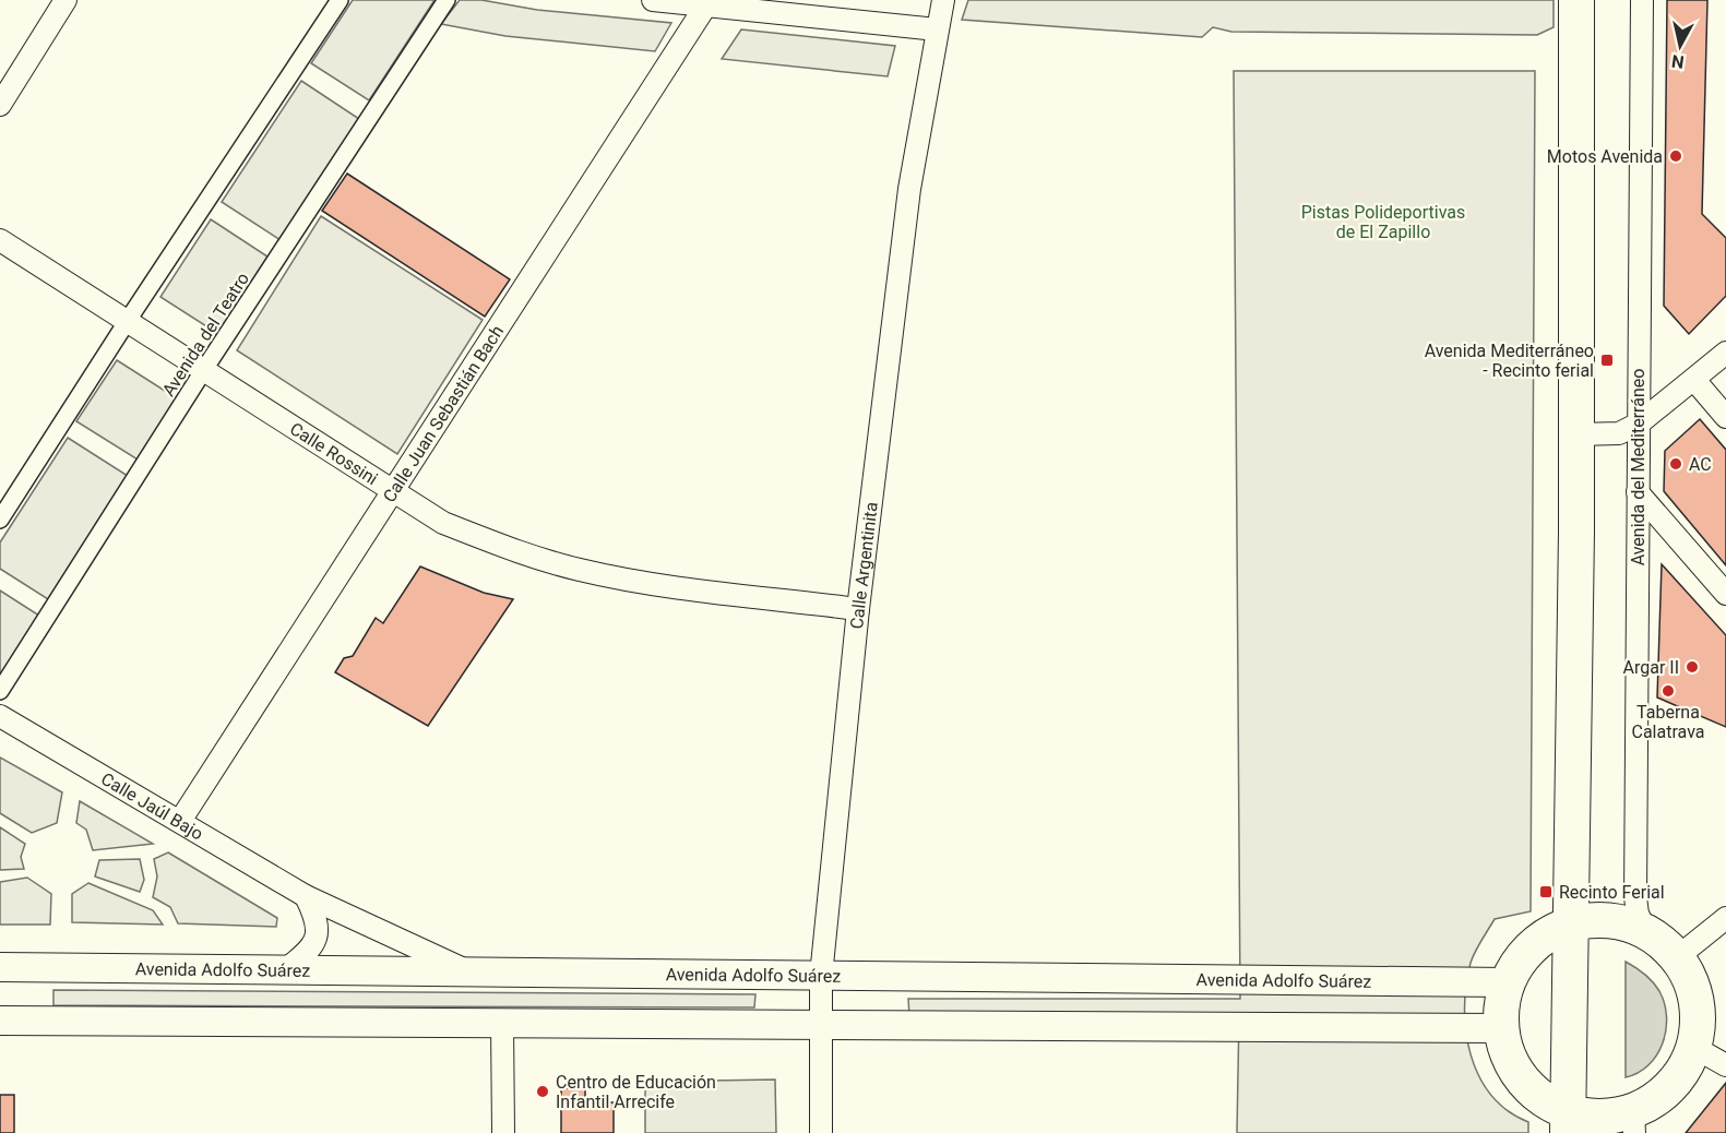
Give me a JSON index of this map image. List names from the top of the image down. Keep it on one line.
{"streets":{"street":["Avenida del Teatro","Calle Juan Sebastián Bach","Calle Rossini","Avenida del Mediterráneo","Calle Argentinita","Calle Jaúl Bajo","Avenida Adolfo Suárez"]},"crossings":[["Avenida del Teatro","Calle Rossini"],["Calle Juan Sebastián Bach","Calle Rossini"],["Calle Juan Sebastián Bach","Calle Jaúl Bajo"],["Calle Rossini","Calle Argentinita"],["Calle Argentinita","Avenida Adolfo Suárez"],["Calle Jaúl Bajo","Avenida Adolfo Suárez"]],"parks":["Pistas Polideportivas de El Zapillo"],"places":{"other":["Motos Avenida","AC","Argar II","Taberna Calatrava","Centro de Educación Infantil Arrecife"],"transit":["Avenida Mediterráneo - Recinto ferial","Recinto Ferial"]},"north":"bottom"}
